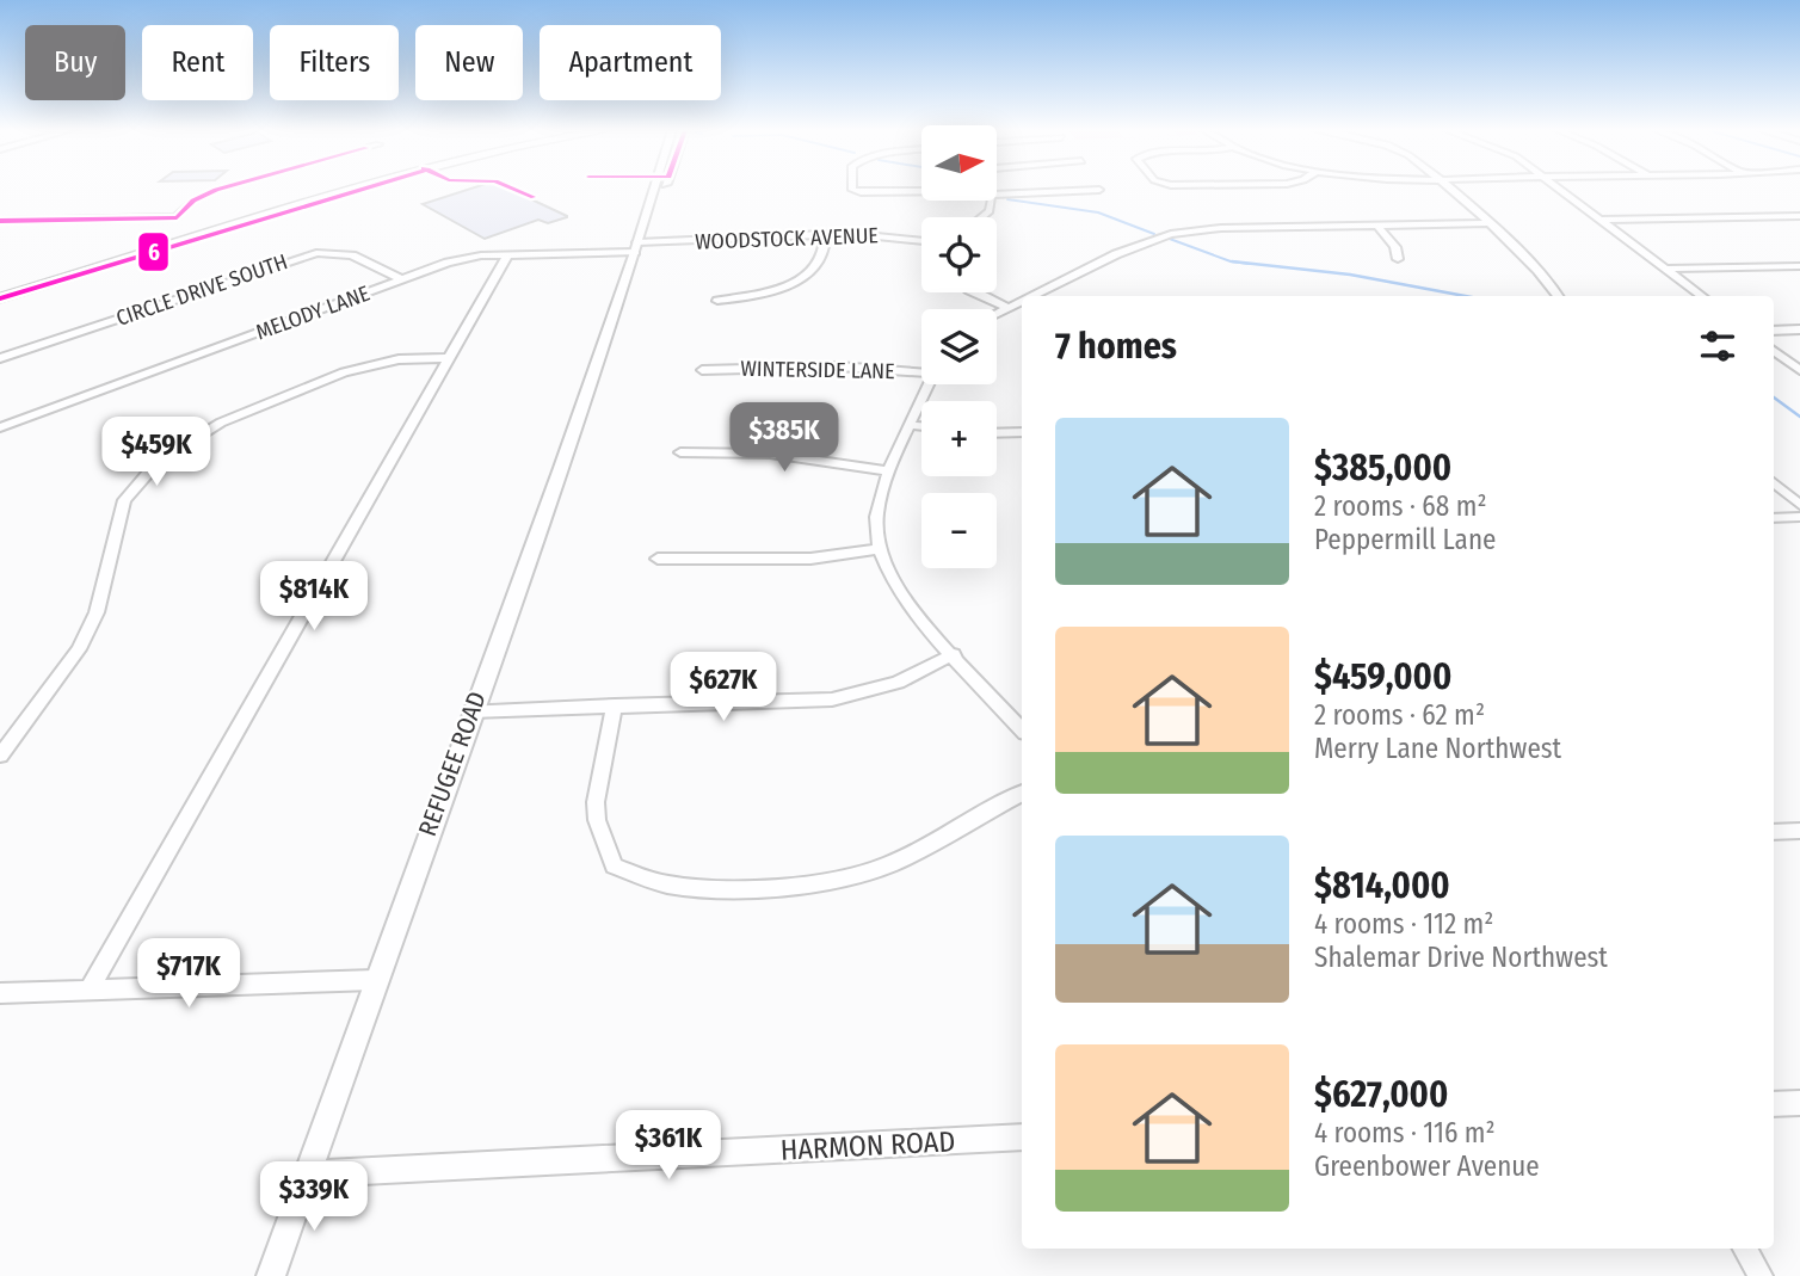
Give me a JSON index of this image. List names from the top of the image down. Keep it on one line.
{"streets":{"main road":["REFUGEE ROAD","HARMON ROAD"],"street":["WOODSTOCK AVENUE","CIRCLE DRIVE SOUTH","MELODY LANE","WINTERSIDE LANE"]},"crossings":[["WOODSTOCK AVENUE","MELODY LANE"],["WOODSTOCK AVENUE","REFUGEE ROAD"],["CIRCLE DRIVE SOUTH","MELODY LANE"],["MELODY LANE","REFUGEE ROAD"],["REFUGEE ROAD","HARMON ROAD"]],"lines":["transit line 6"],"north":"right","page":{"chip":["Buy","Rent","Filters","New","Apartment"],"map_buttons":["+","−"],"heading":"7 homes","list":[{"name":"$385,000","note":"2 rooms · 68 m² · Peppermill Lane"},{"name":"$459,000","note":"2 rooms · 62 m² · Merry Lane Northwest"},{"name":"$814,000","note":"4 rooms · 112 m² · Shalemar Drive Northwest"},{"name":"$627,000","note":"4 rooms · 116 m² · Greenbower Avenue"}],"price":["$385K","$459K","$814K","$627K","$717K","$361K","$339K"]}}
